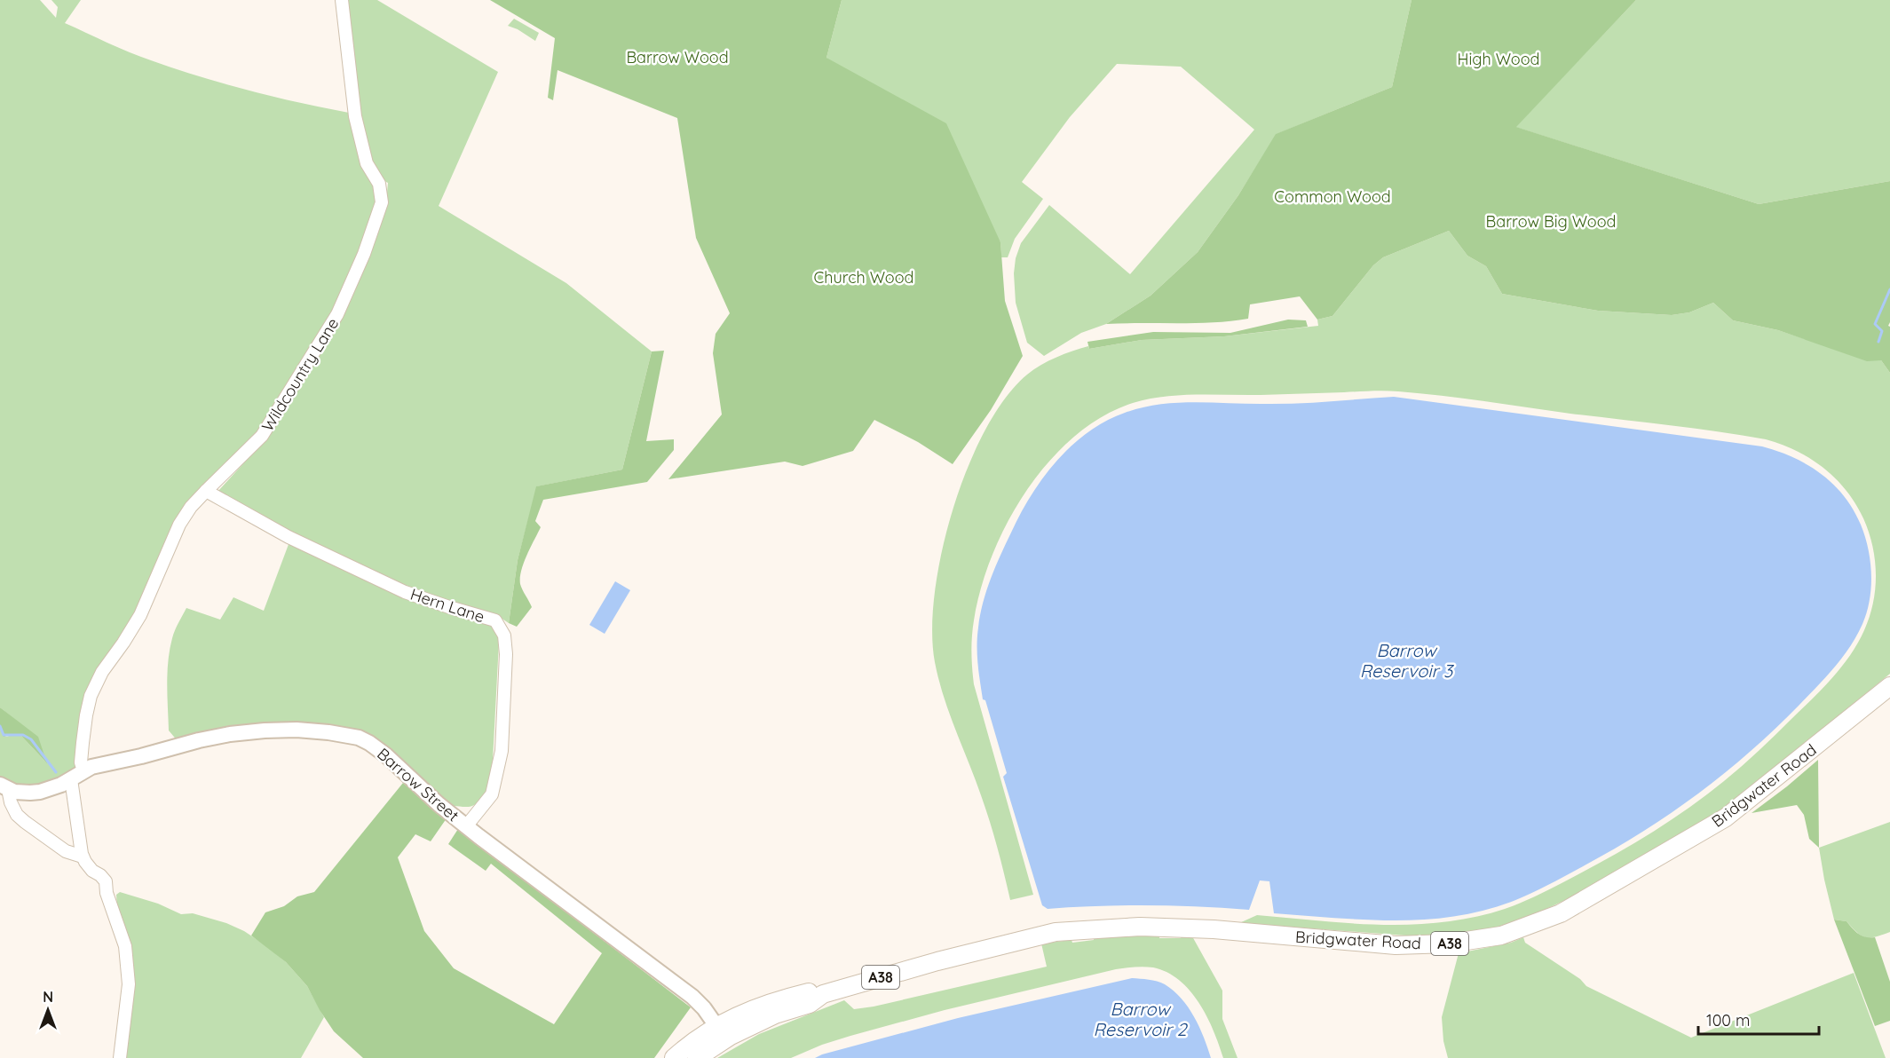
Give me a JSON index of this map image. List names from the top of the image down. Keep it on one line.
{"streets":{"highway":["Bridgwater Road","A38"],"main road":["Barrow Street"],"street":["Wildcountry Lane","Hern Lane"]},"crossings":[["Wildcountry Lane","Hern Lane"],["Wildcountry Lane","Barrow Street"],["Hern Lane","Barrow Street"],["Barrow Street","Bridgwater Road"]],"water":["Barrow Reservoir 3","Barrow Reservoir 2"],"parks":["Barrow Wood","High Wood","Common Wood","Barrow Big Wood","Church Wood"],"scale_bar":"100 m","north":"top"}
